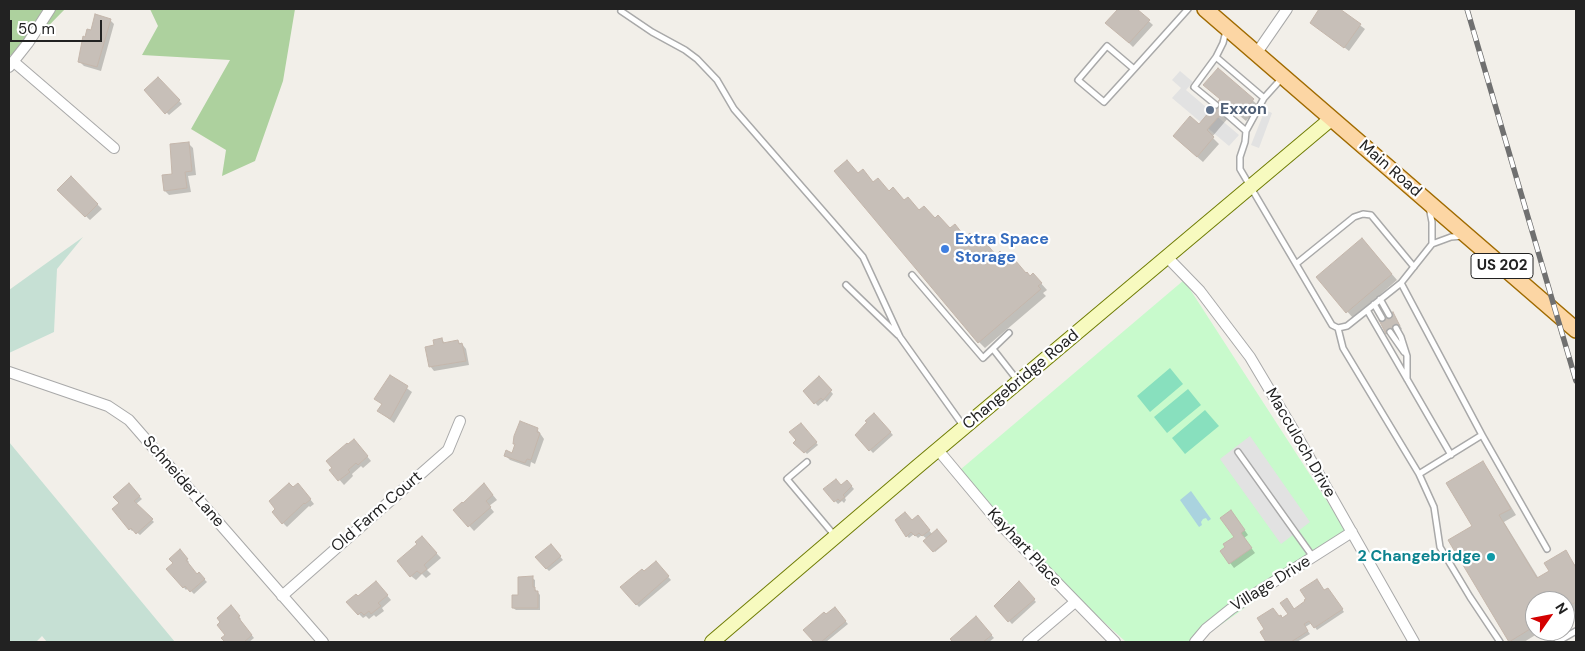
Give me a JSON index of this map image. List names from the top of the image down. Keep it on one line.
{"streets":{"main road":["Main Road","US 202","Changebridge Road"],"street":["Macculoch Drive","Schneider Lane","Old Farm Court","Kayhart Place","Village Drive"]},"crossings":[["Main Road","Changebridge Road"],["Changebridge Road","Macculoch Drive"],["Changebridge Road","Kayhart Place"],["Macculoch Drive","Village Drive"],["Schneider Lane","Old Farm Court"]],"places":["Exxon","Extra Space Storage","2 Changebridge"],"scale_bar":"50 m","north":"top right"}
